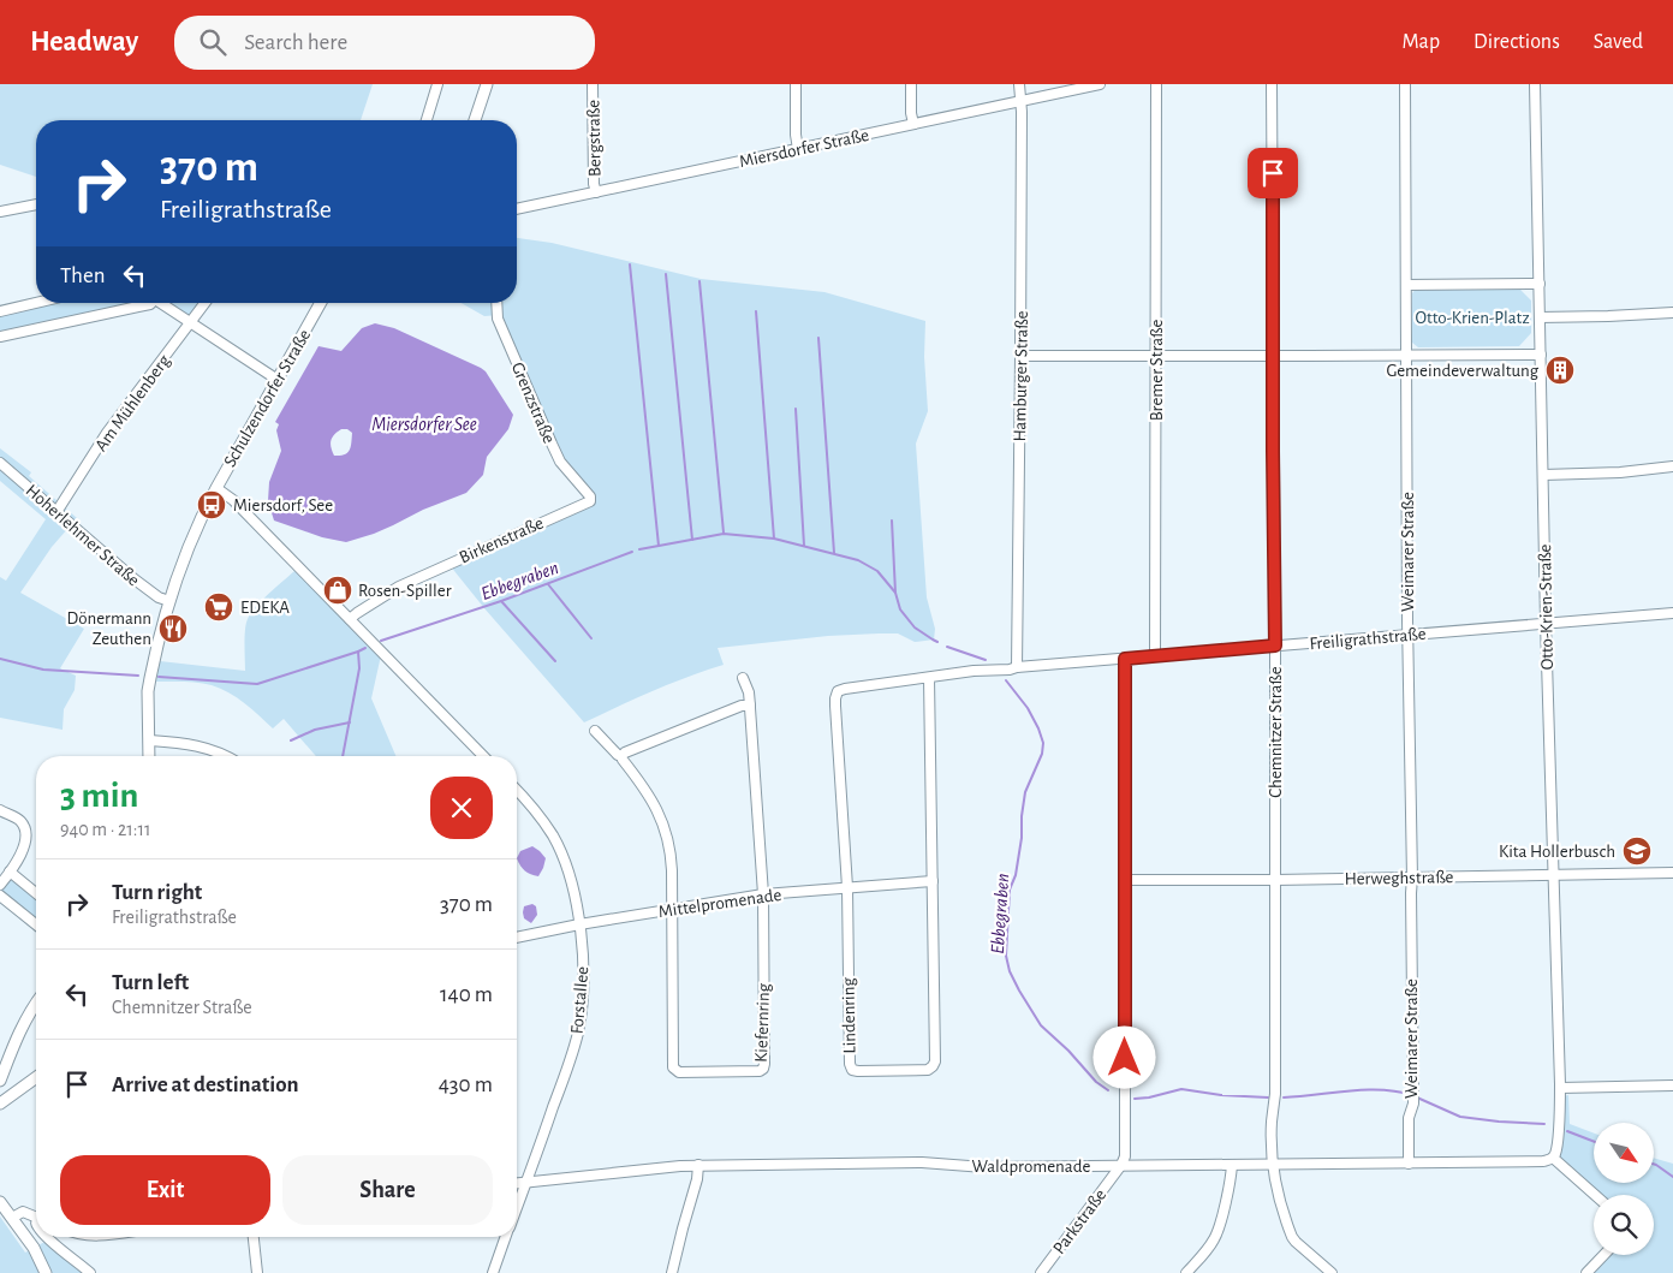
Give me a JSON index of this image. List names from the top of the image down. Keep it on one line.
{"streets":{"main road":["Schulzendorfer Straße"],"street":["Bergstraße","Miersdorfer Straße","Bremer Straße","Hamburger Straße","Am Mühlenberg","Grenzstraße","Hoherlehmer Straße","Birkenstraße","Weimarer Straße","Otto-Krien-Straße","Freiligrathstraße","Chemnitzer Straße","Herweghstraße","Mittelpromenade","Forstallee","Lindenring","Kiefernring","Waldpromenade","Parkstraße"]},"crossings":[["Bergstraße","Miersdorfer Straße"],["Miersdorfer Straße","Hamburger Straße"],["Bremer Straße","Freiligrathstraße"],["Hamburger Straße","Freiligrathstraße"],["Schulzendorfer Straße","Hoherlehmer Straße"],["Am Mühlenberg","Hoherlehmer Straße"],["Grenzstraße","Birkenstraße"],["Weimarer Straße","Freiligrathstraße"],["Weimarer Straße","Herweghstraße"],["Weimarer Straße","Waldpromenade"],["Otto-Krien-Straße","Freiligrathstraße"],["Otto-Krien-Straße","Herweghstraße"],["Otto-Krien-Straße","Waldpromenade"],["Freiligrathstraße","Chemnitzer Straße"],["Freiligrathstraße","Lindenring"],["Freiligrathstraße","Parkstraße"],["Chemnitzer Straße","Herweghstraße"],["Chemnitzer Straße","Waldpromenade"],["Herweghstraße","Parkstraße"],["Mittelpromenade","Forstallee"],["Mittelpromenade","Lindenring"],["Mittelpromenade","Kiefernring"],["Forstallee","Waldpromenade"],["Waldpromenade","Parkstraße"]],"water":["Miersdorfer See","Ebbegraben"],"parks":["Otto-Krien-Platz"],"places":{"building":["Gemeindeverwaltung"],"bus stop":["Miersdorf, See"],"shop":["Rosen-Spiller"],"supermarket":["EDEKA"],"restaurant":["Dönermann Zeuthen"],"school or university":["Kita Hollerbusch"]},"north":"bottom right","page":{"header":"Headway","search":"Search here","nav":["Map","Directions","Saved"],"turn":["370 m","Freiligrathstraße"],"then":"Then","heading":["3 min","940 m · 21:11"],"list":[{"name":"Turn right","note":"Freiligrathstraße","value":"370 m"},{"name":"Turn left","note":"Chemnitzer Straße","value":"140 m"},{"name":"Arrive at destination","value":"430 m"}],"buttons":["Exit","Share"]}}
